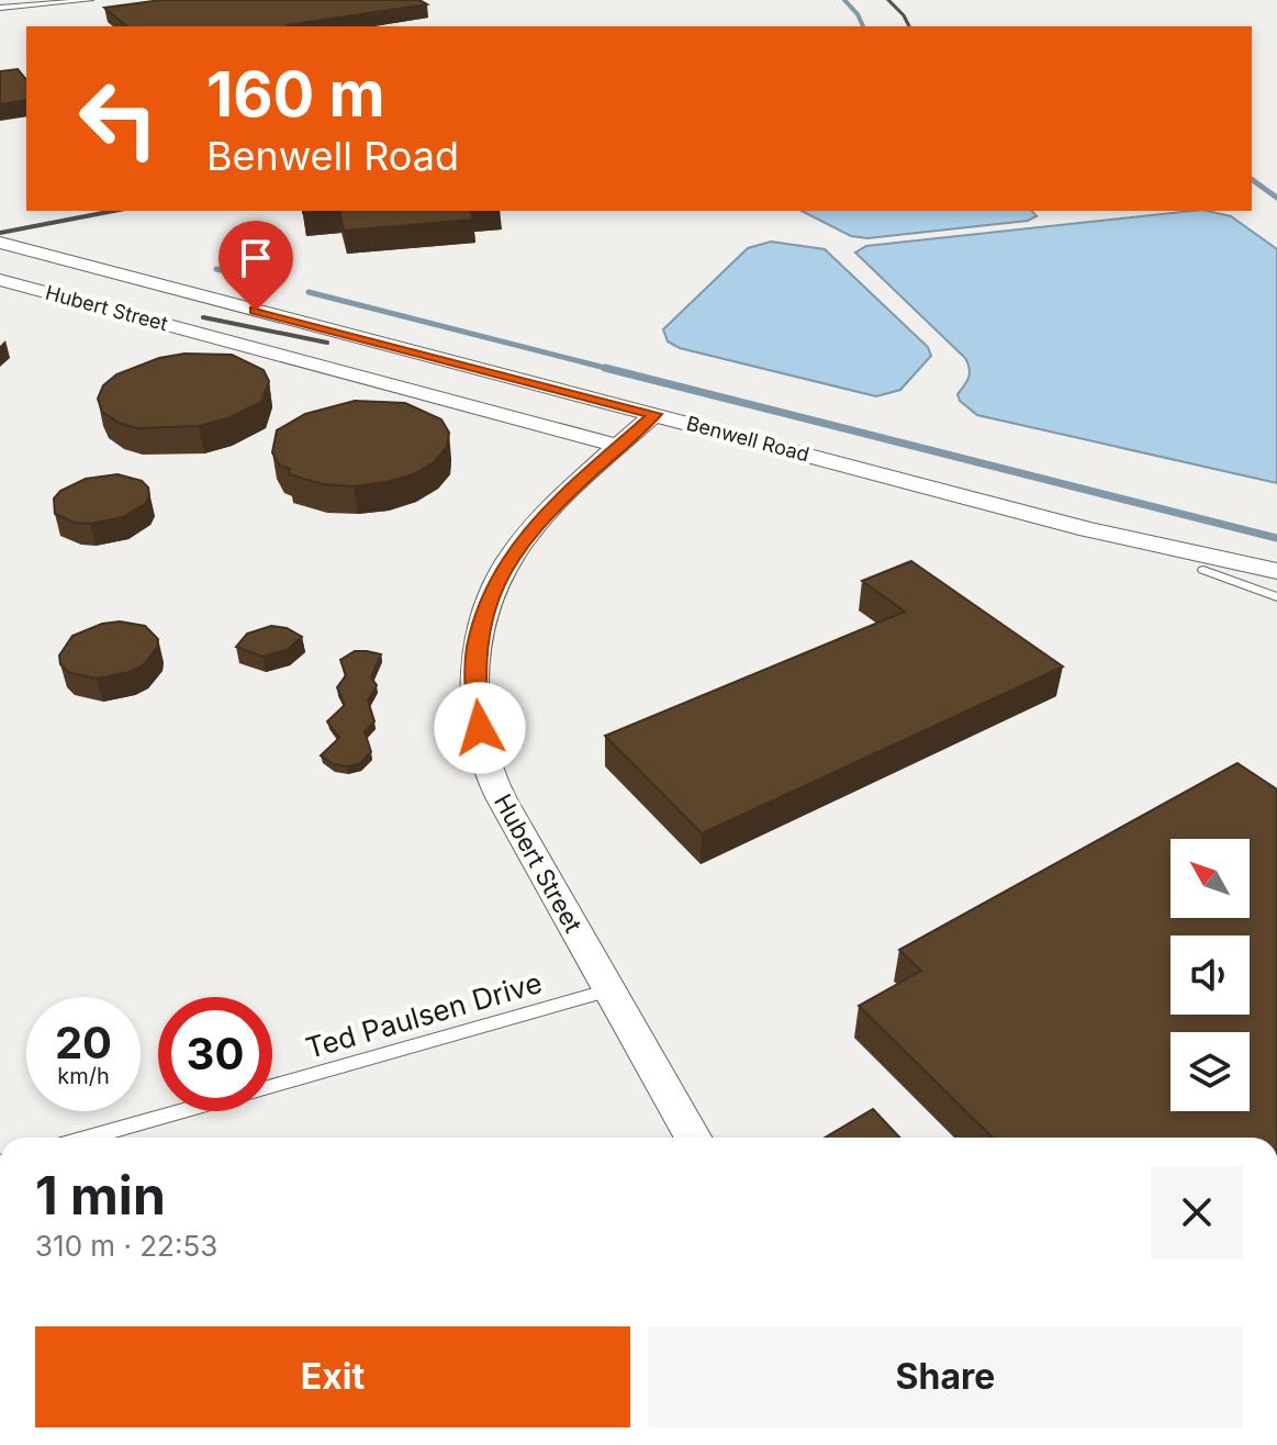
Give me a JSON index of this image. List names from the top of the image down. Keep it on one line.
{"streets":{"street":["Hubert Street","Benwell Road"],"lane":["Ted Paulsen Drive"]},"crossings":[["Hubert Street","Benwell Road"],["Hubert Street","Ted Paulsen Drive"]],"north":"top left","page":{"turn":["160 m","Benwell Road"],"speed":"20 km/h","limit":"30","heading":["1 min","310 m · 22:53"],"buttons":["Exit","Share"]}}
